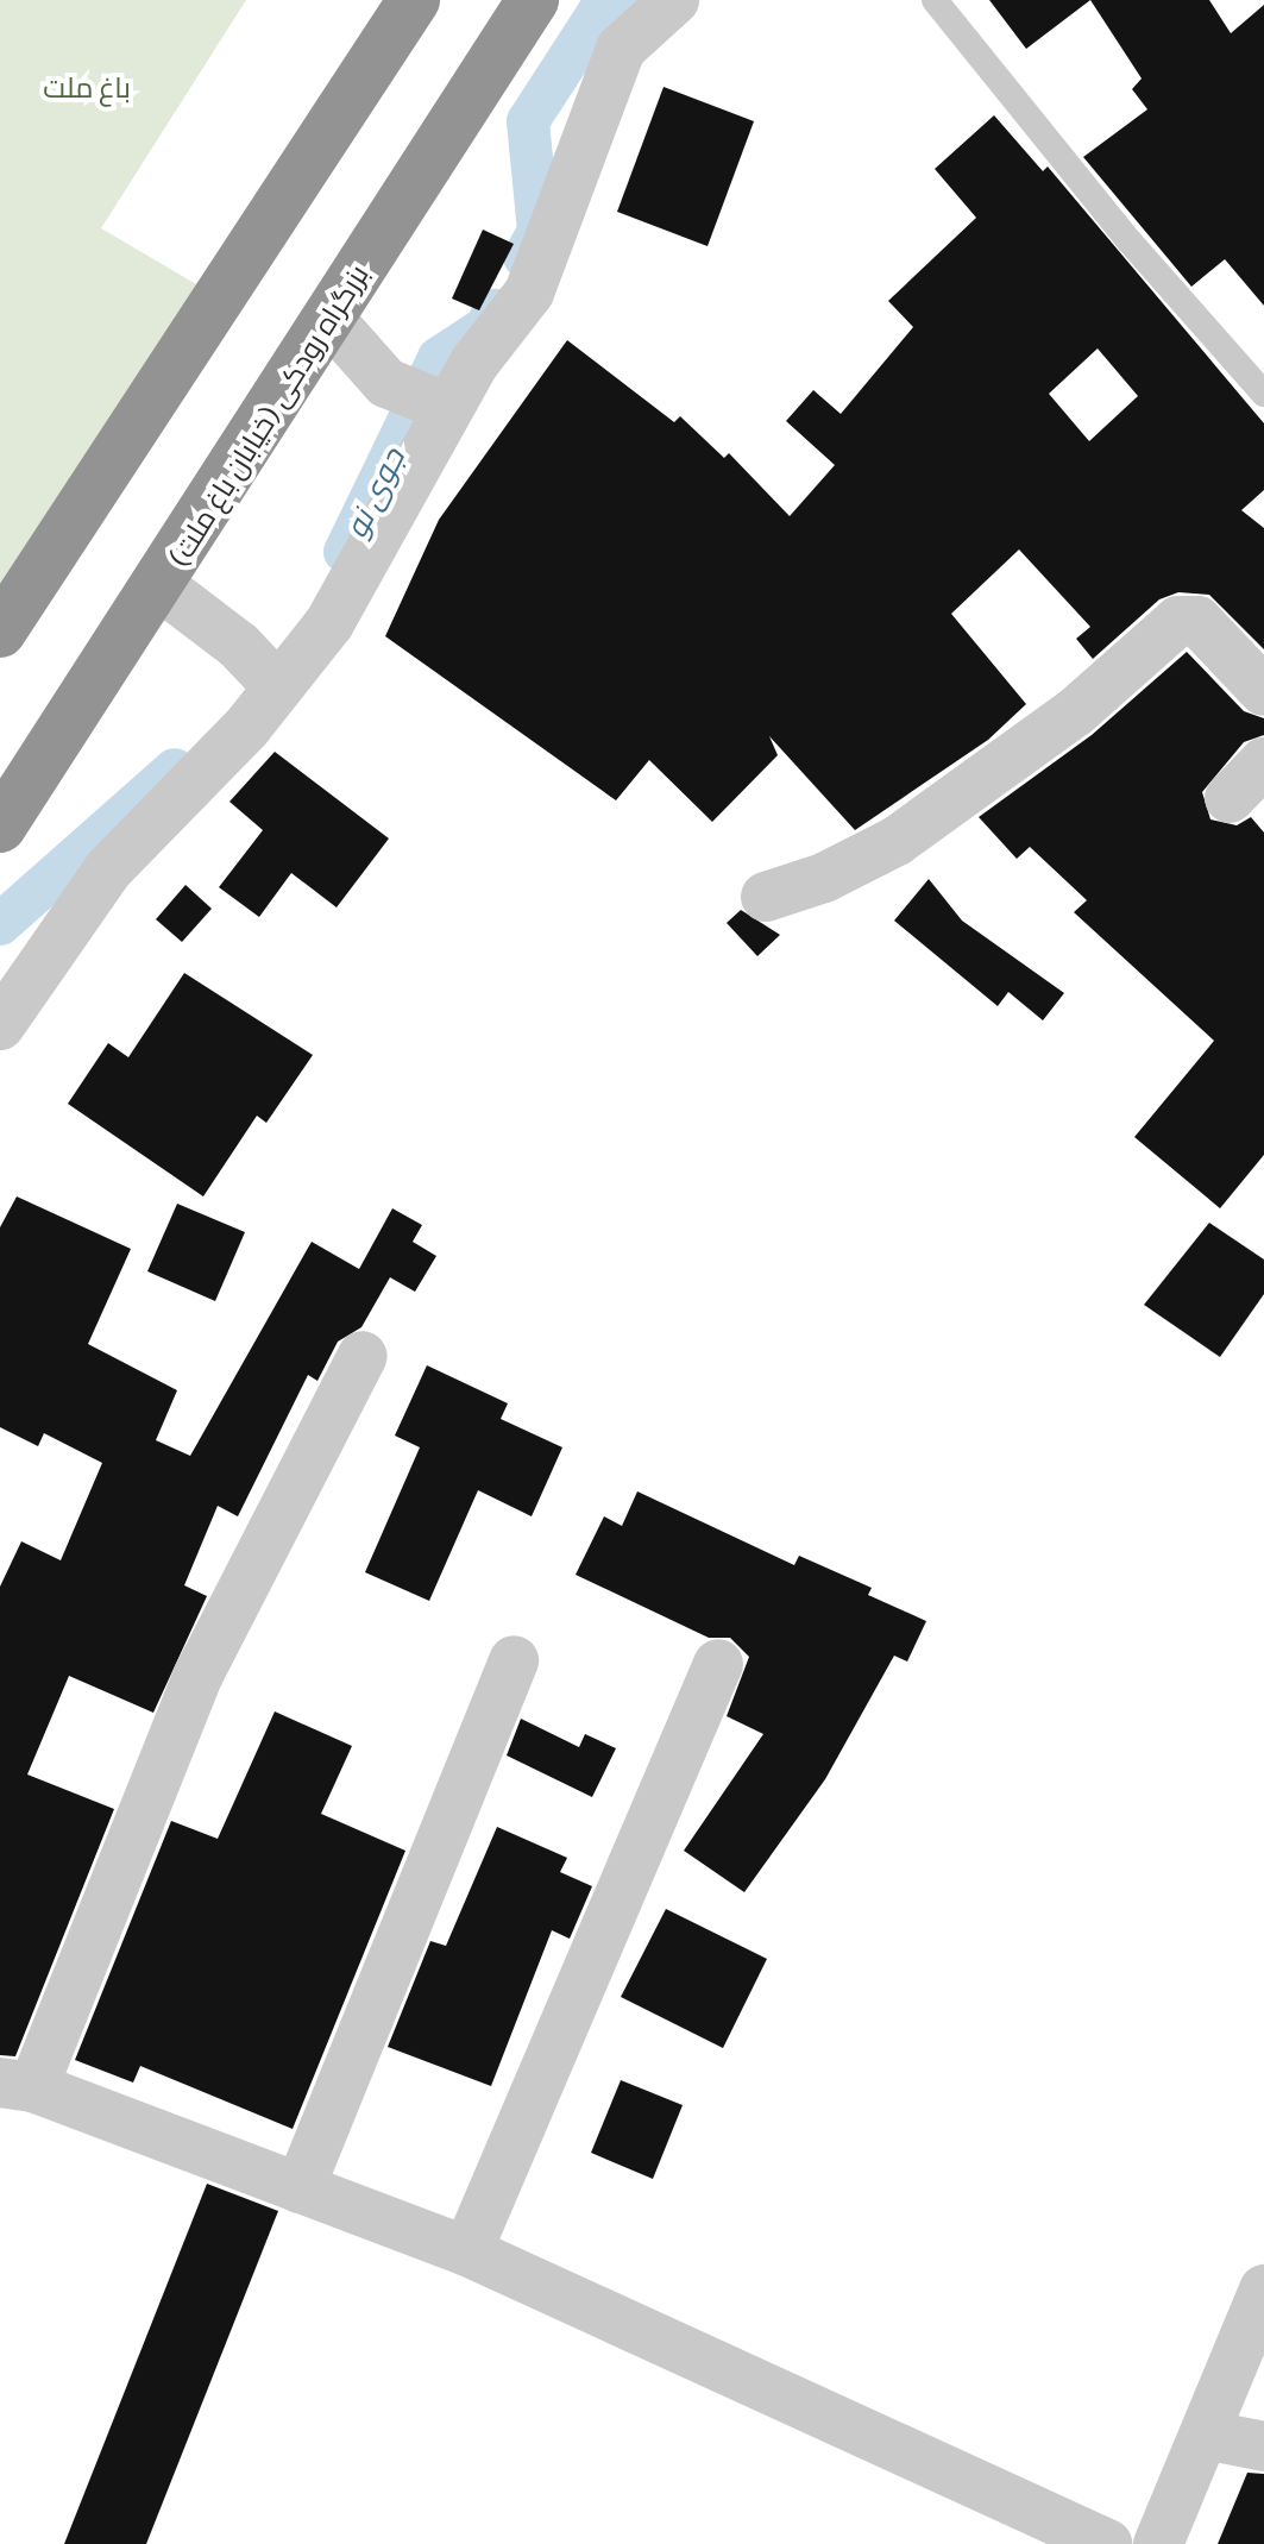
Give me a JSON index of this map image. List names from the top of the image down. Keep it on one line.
{"streets":{"highway":["بزرگراه رودکی (خیابان باغ ملت)"]},"water":["جوی نو"],"parks":["باغ ملت"]}
